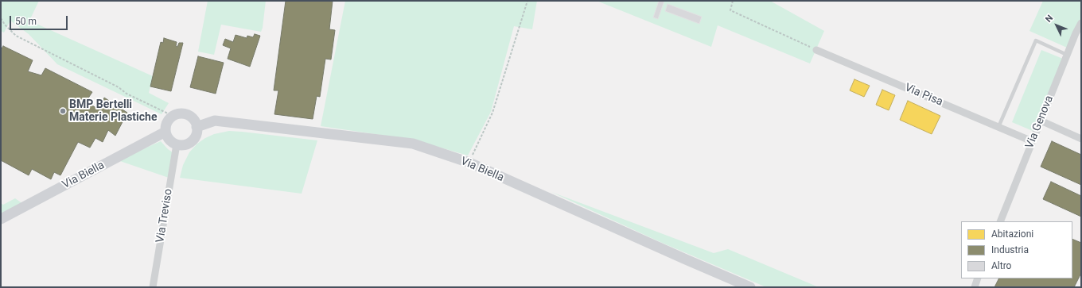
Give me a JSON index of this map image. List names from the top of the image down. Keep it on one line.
{"streets":{"street":["Via Pisa","Via Genova","Via Biella","Via Treviso"]},"crossings":[["Via Pisa","Via Genova"],["Via Biella","Via Treviso"]],"places":["BMP Bertelli Materie Plastiche"],"legend":["Abitazioni","Industria","Altro"],"scale_bar":"50 m","north":"top left"}
